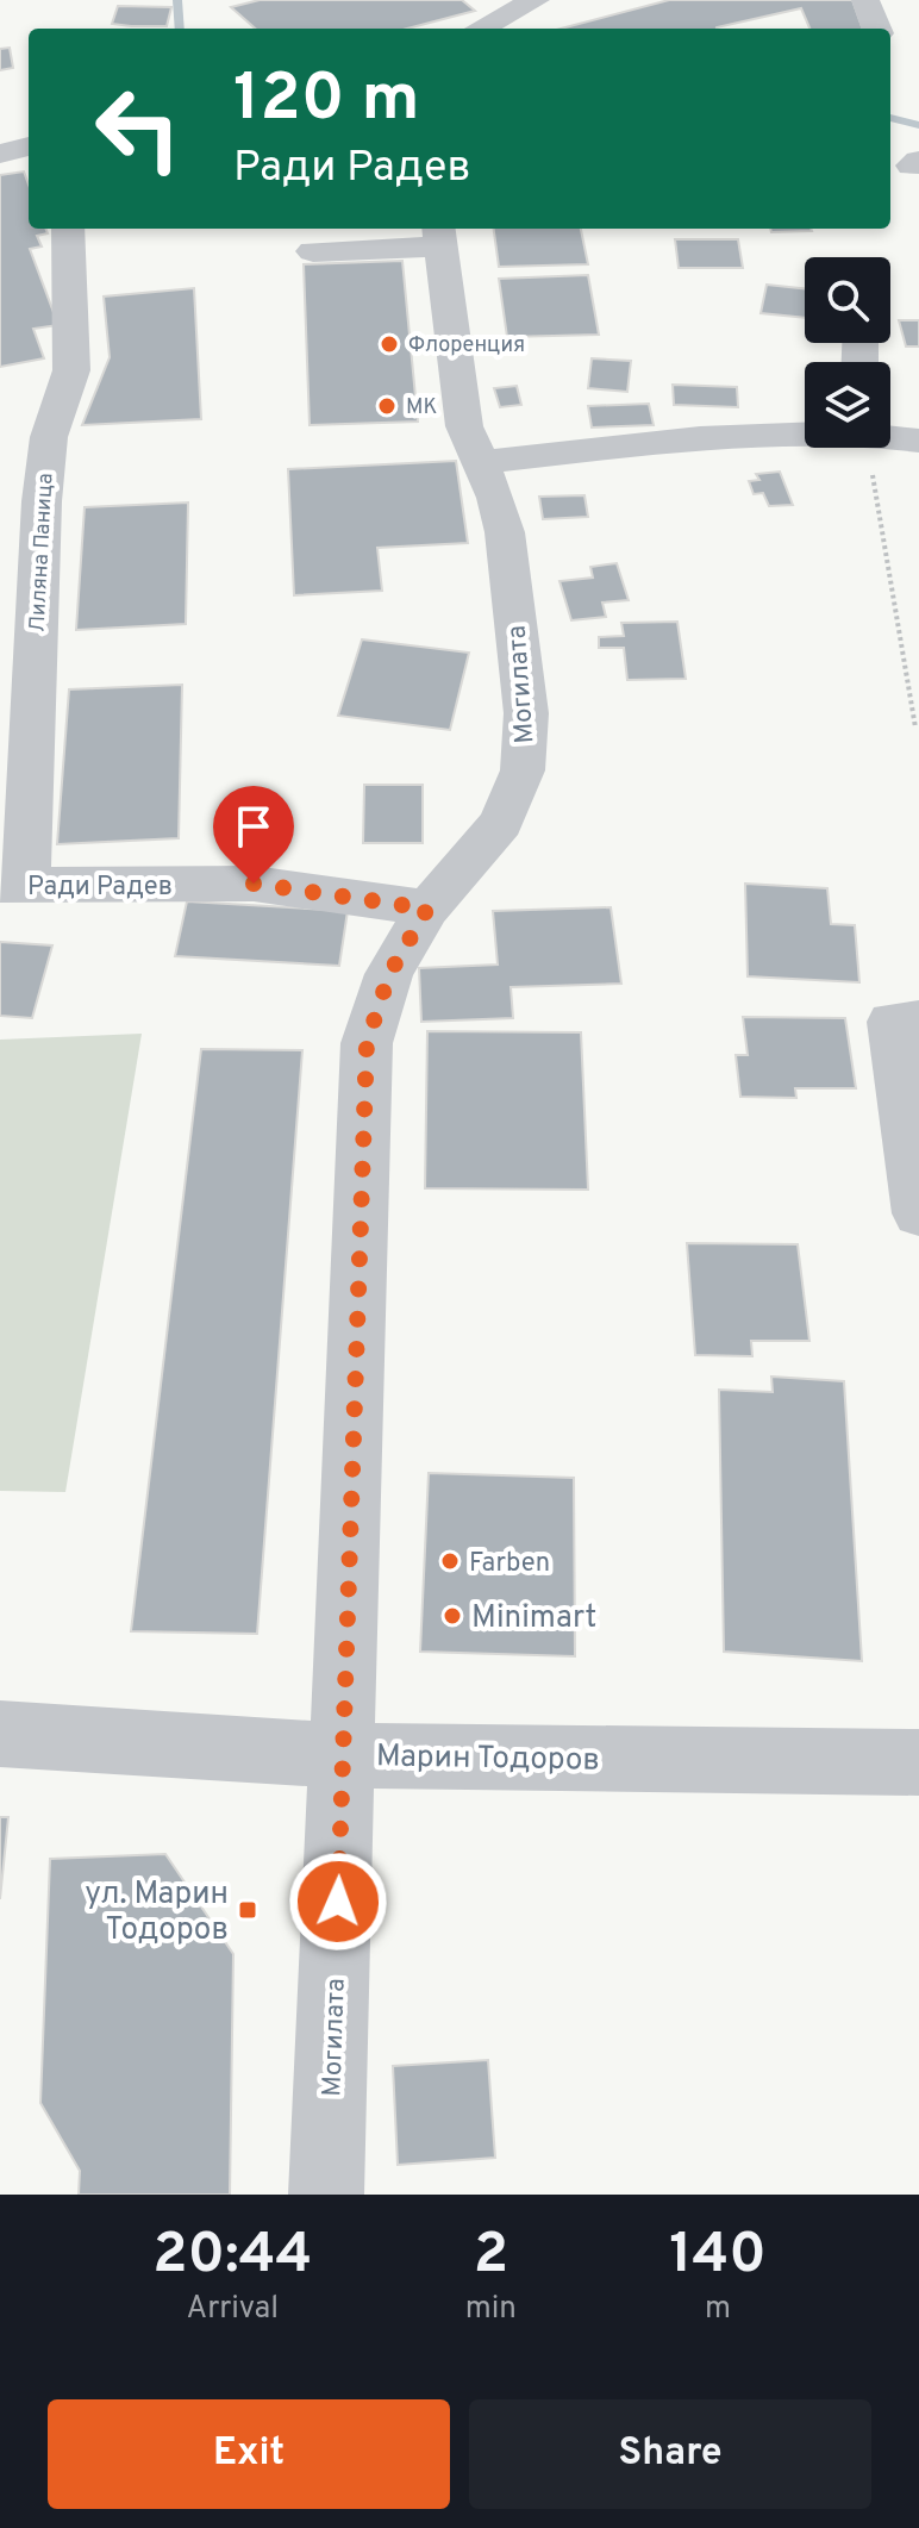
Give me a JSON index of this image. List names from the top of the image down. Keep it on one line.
{"streets":{"street":["Лиляна Паница","Могилата","Ради Радев","Марин Тодоров"]},"crossings":[["Лиляна Паница","Ради Радев"],["Могилата","Ради Радев"],["Могилата","Марин Тодоров"]],"places":{"other":["Флоренция","MK","Farben","Minimart"],"transit":["ул. Марин Тодоров"]},"page":{"turn":["120 m","Ради Радев"],"eta":["20:44","Arrival","2","min","140","m"],"buttons":["Exit","Share"]}}
